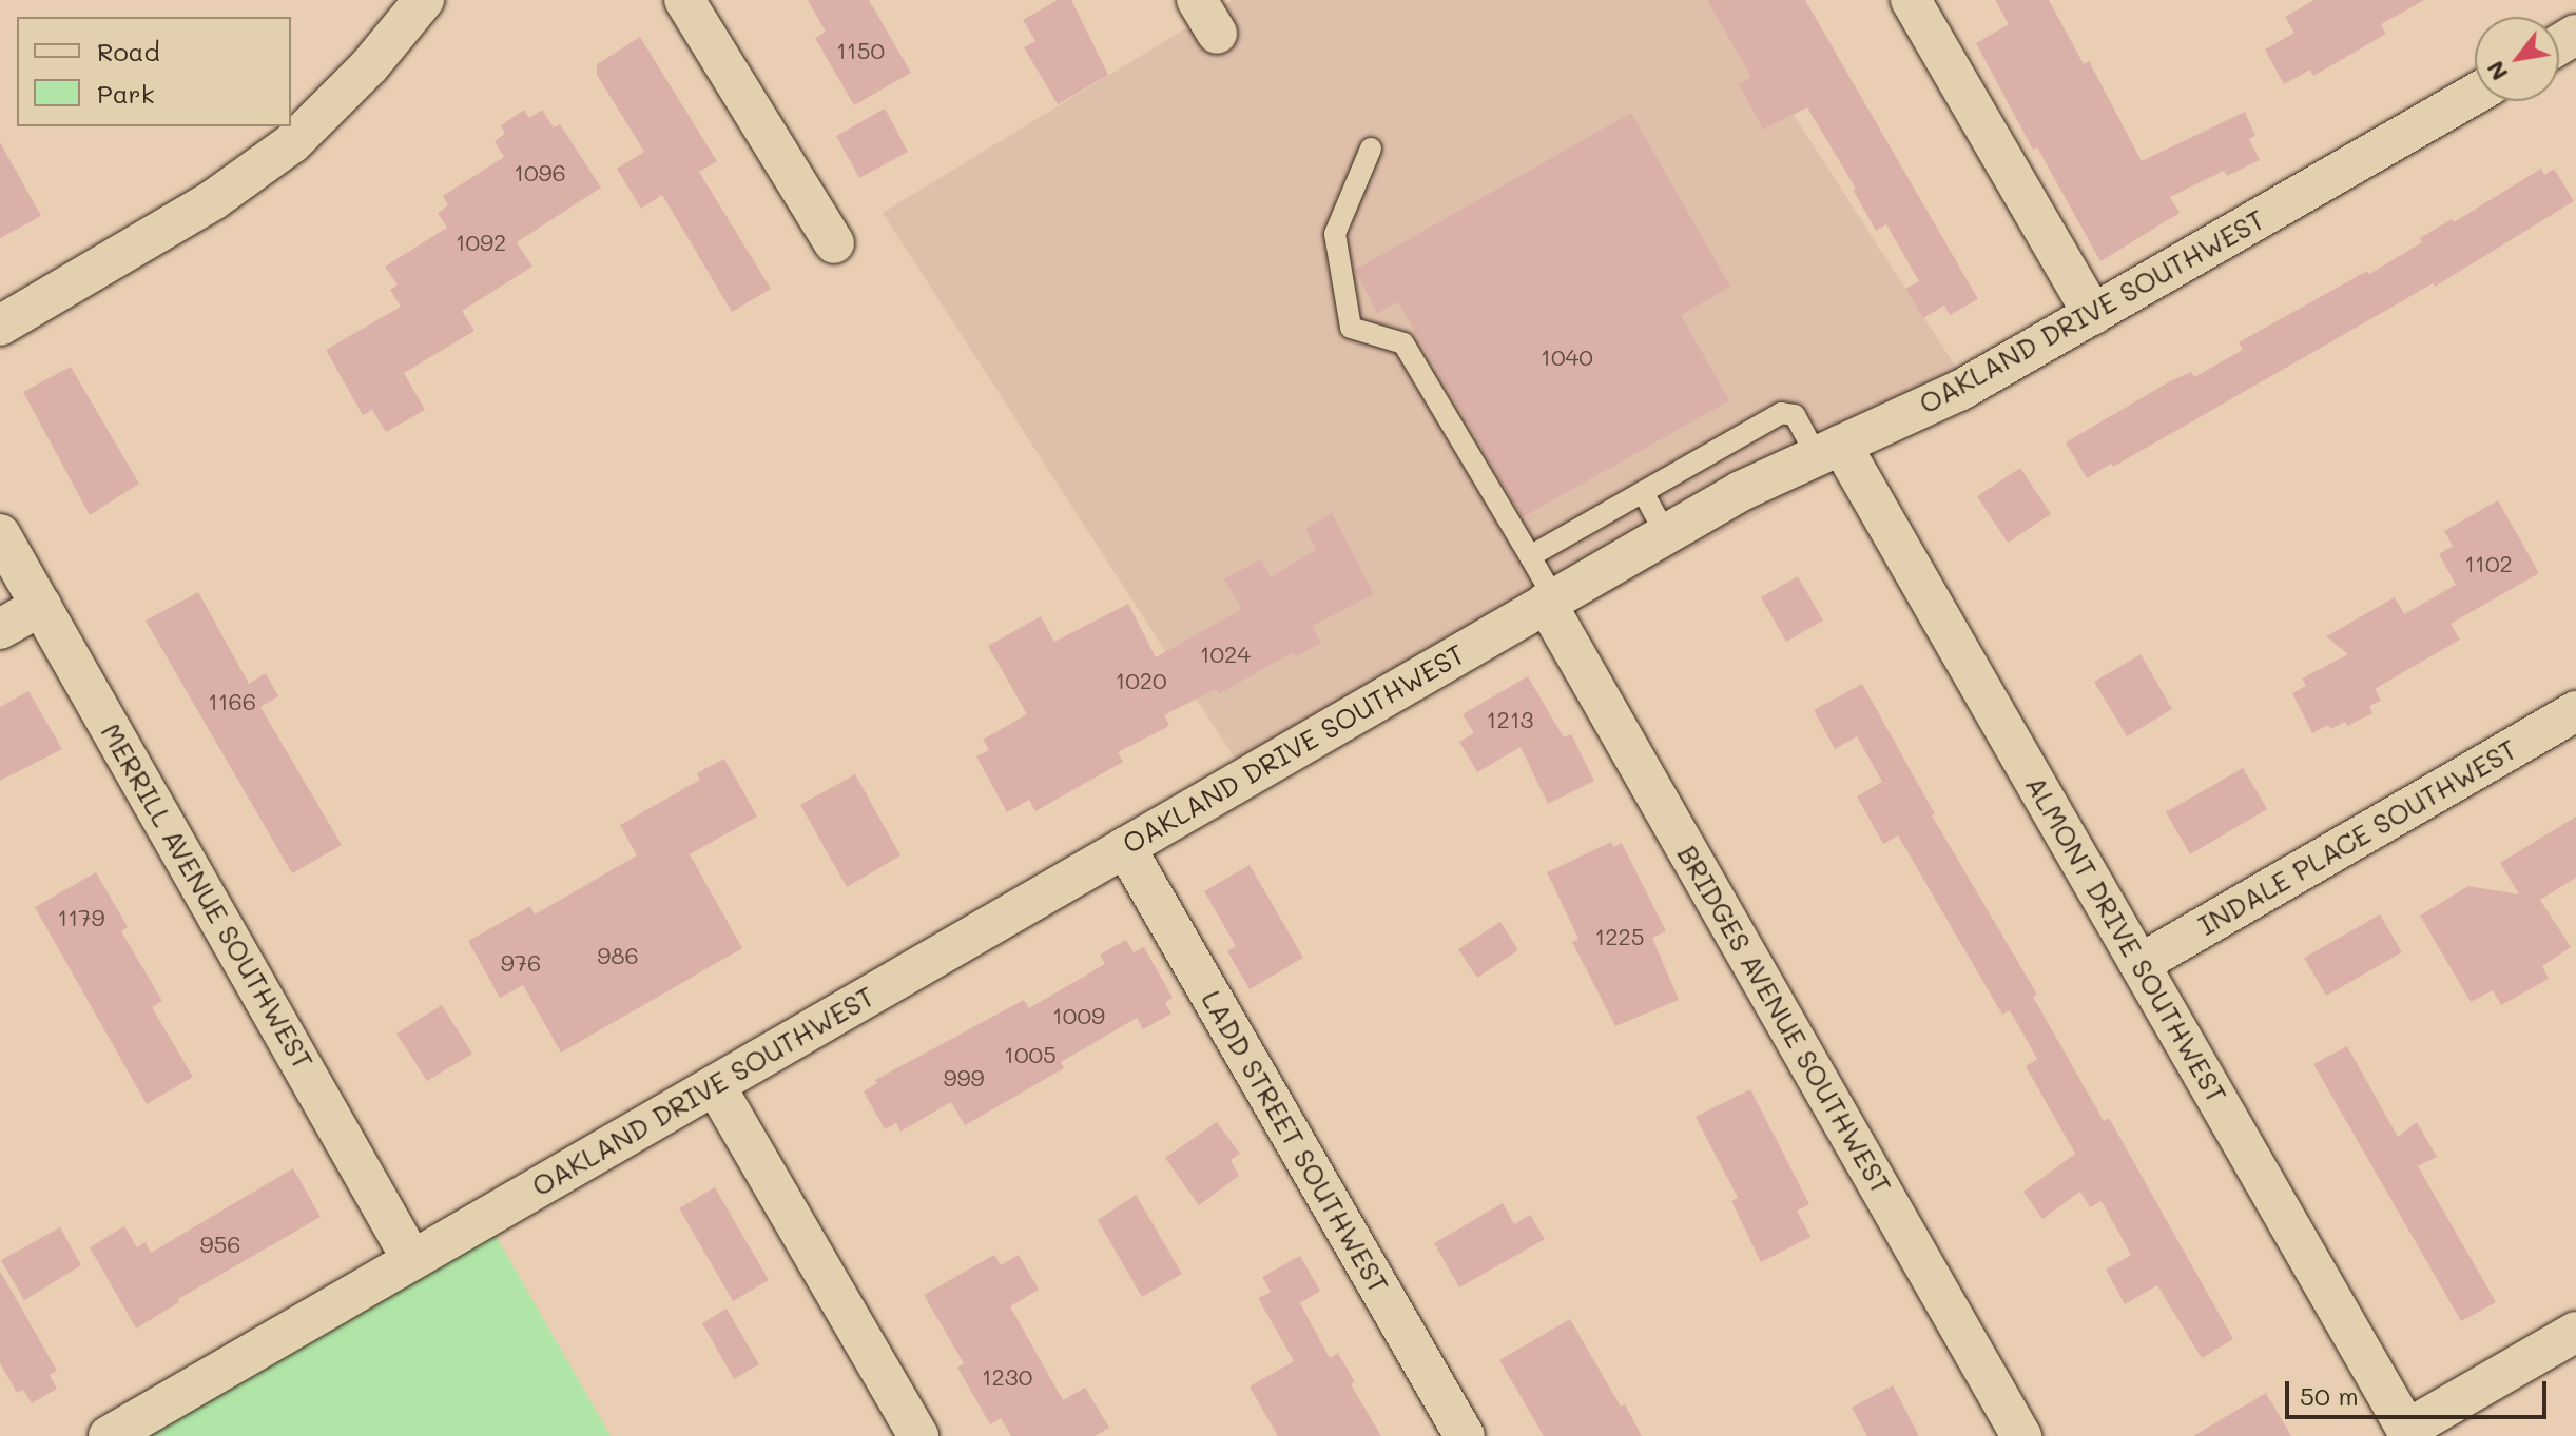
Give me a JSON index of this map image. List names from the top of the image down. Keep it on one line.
{"streets":{"street":["OAKLAND DRIVE SOUTHWEST","INDALE PLACE SOUTHWEST","MERRILL AVENUE SOUTHWEST","ALMONT DRIVE SOUTHWEST","BRIDGES AVENUE SOUTHWEST","LADD STREET SOUTHWEST"]},"crossings":[["OAKLAND DRIVE SOUTHWEST","MERRILL AVENUE SOUTHWEST"],["OAKLAND DRIVE SOUTHWEST","ALMONT DRIVE SOUTHWEST"],["OAKLAND DRIVE SOUTHWEST","BRIDGES AVENUE SOUTHWEST"],["OAKLAND DRIVE SOUTHWEST","LADD STREET SOUTHWEST"],["INDALE PLACE SOUTHWEST","ALMONT DRIVE SOUTHWEST"]],"house_numbers":["1150","1096","1092","1040","1102","1024","1020","1166","1213","1179","1225","986","976","1009","1005","999","956","1230"],"legend":["Road","Park"],"scale_bar":"50 m","north":"bottom left"}
